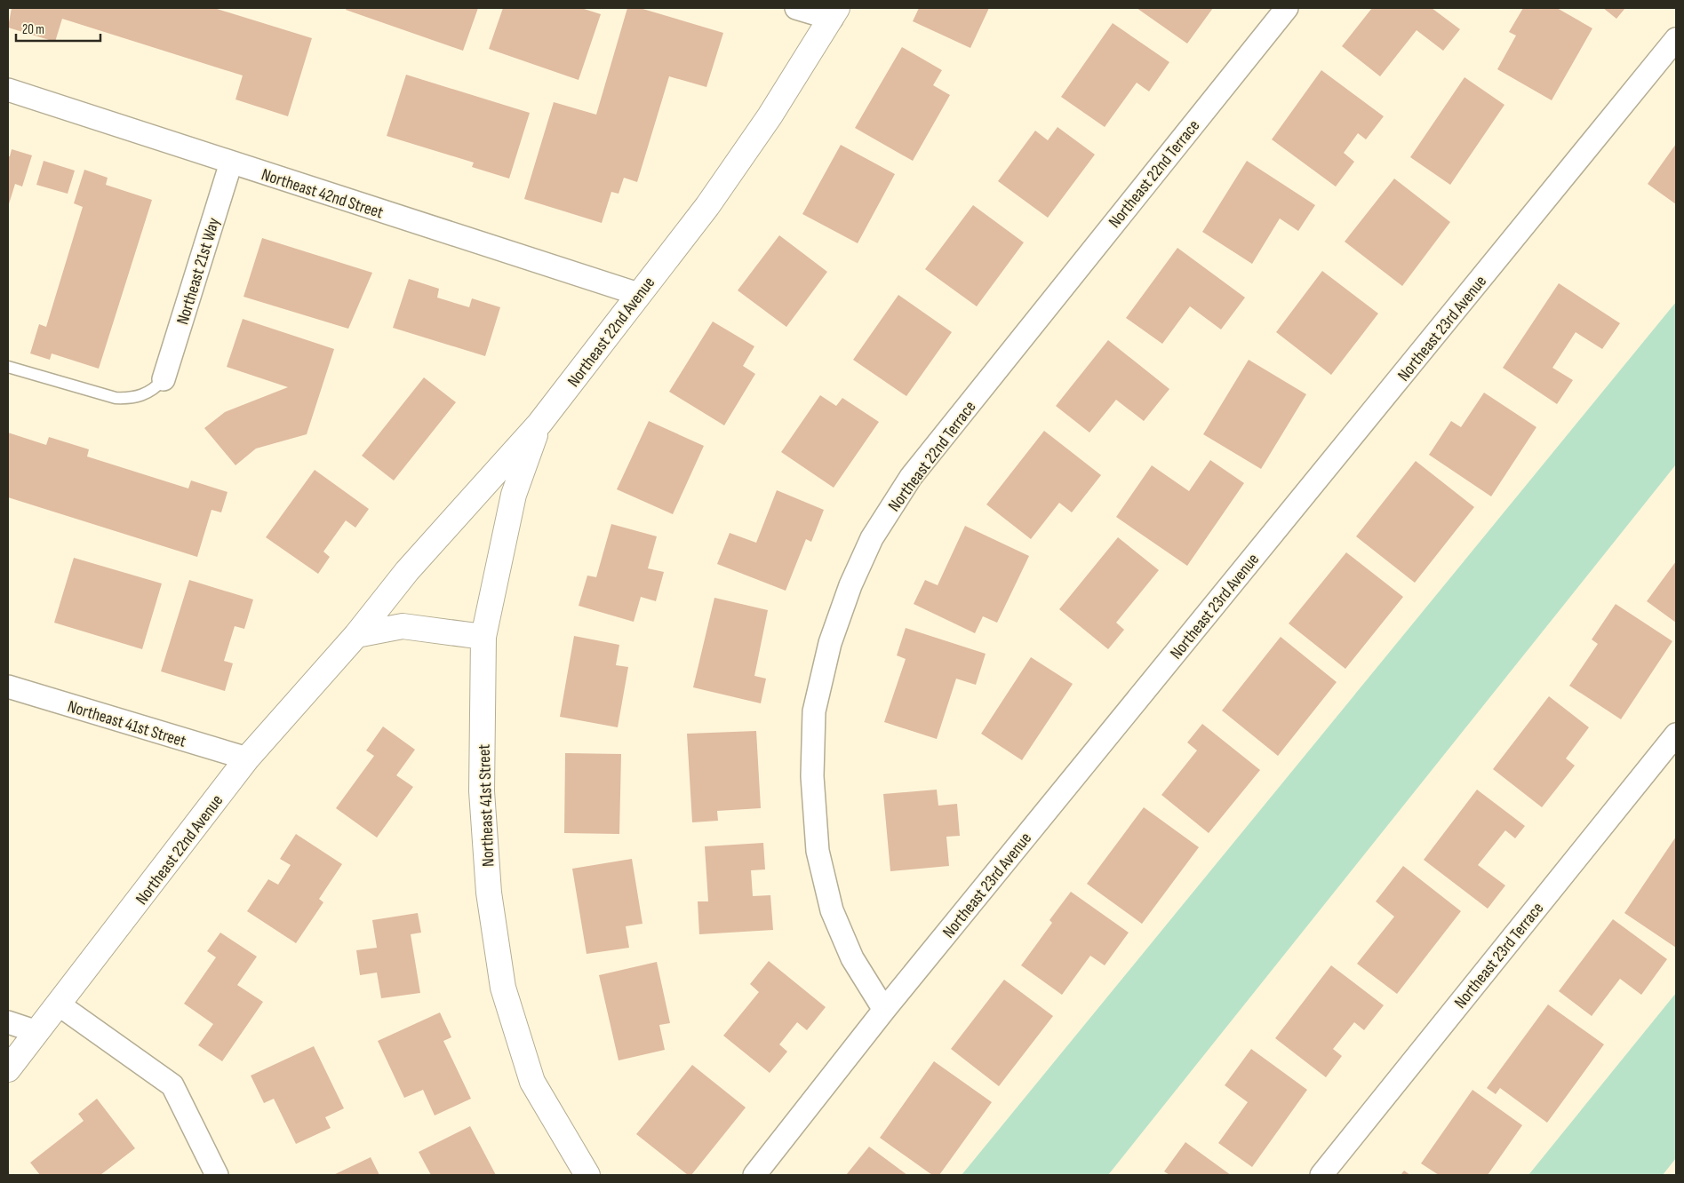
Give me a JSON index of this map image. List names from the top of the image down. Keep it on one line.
{"streets":{"street":["Northeast 22nd Terrace","Northeast 42nd Street","Northeast 21st Way","Northeast 23rd Avenue","Northeast 22nd Avenue","Northeast 41st Street","Northeast 23rd Terrace"]},"crossings":[["Northeast 22nd Terrace","Northeast 23rd Avenue"],["Northeast 42nd Street","Northeast 21st Way"],["Northeast 42nd Street","Northeast 22nd Avenue"],["Northeast 22nd Avenue","Northeast 41st Street"]],"scale_bar":"20 m"}
